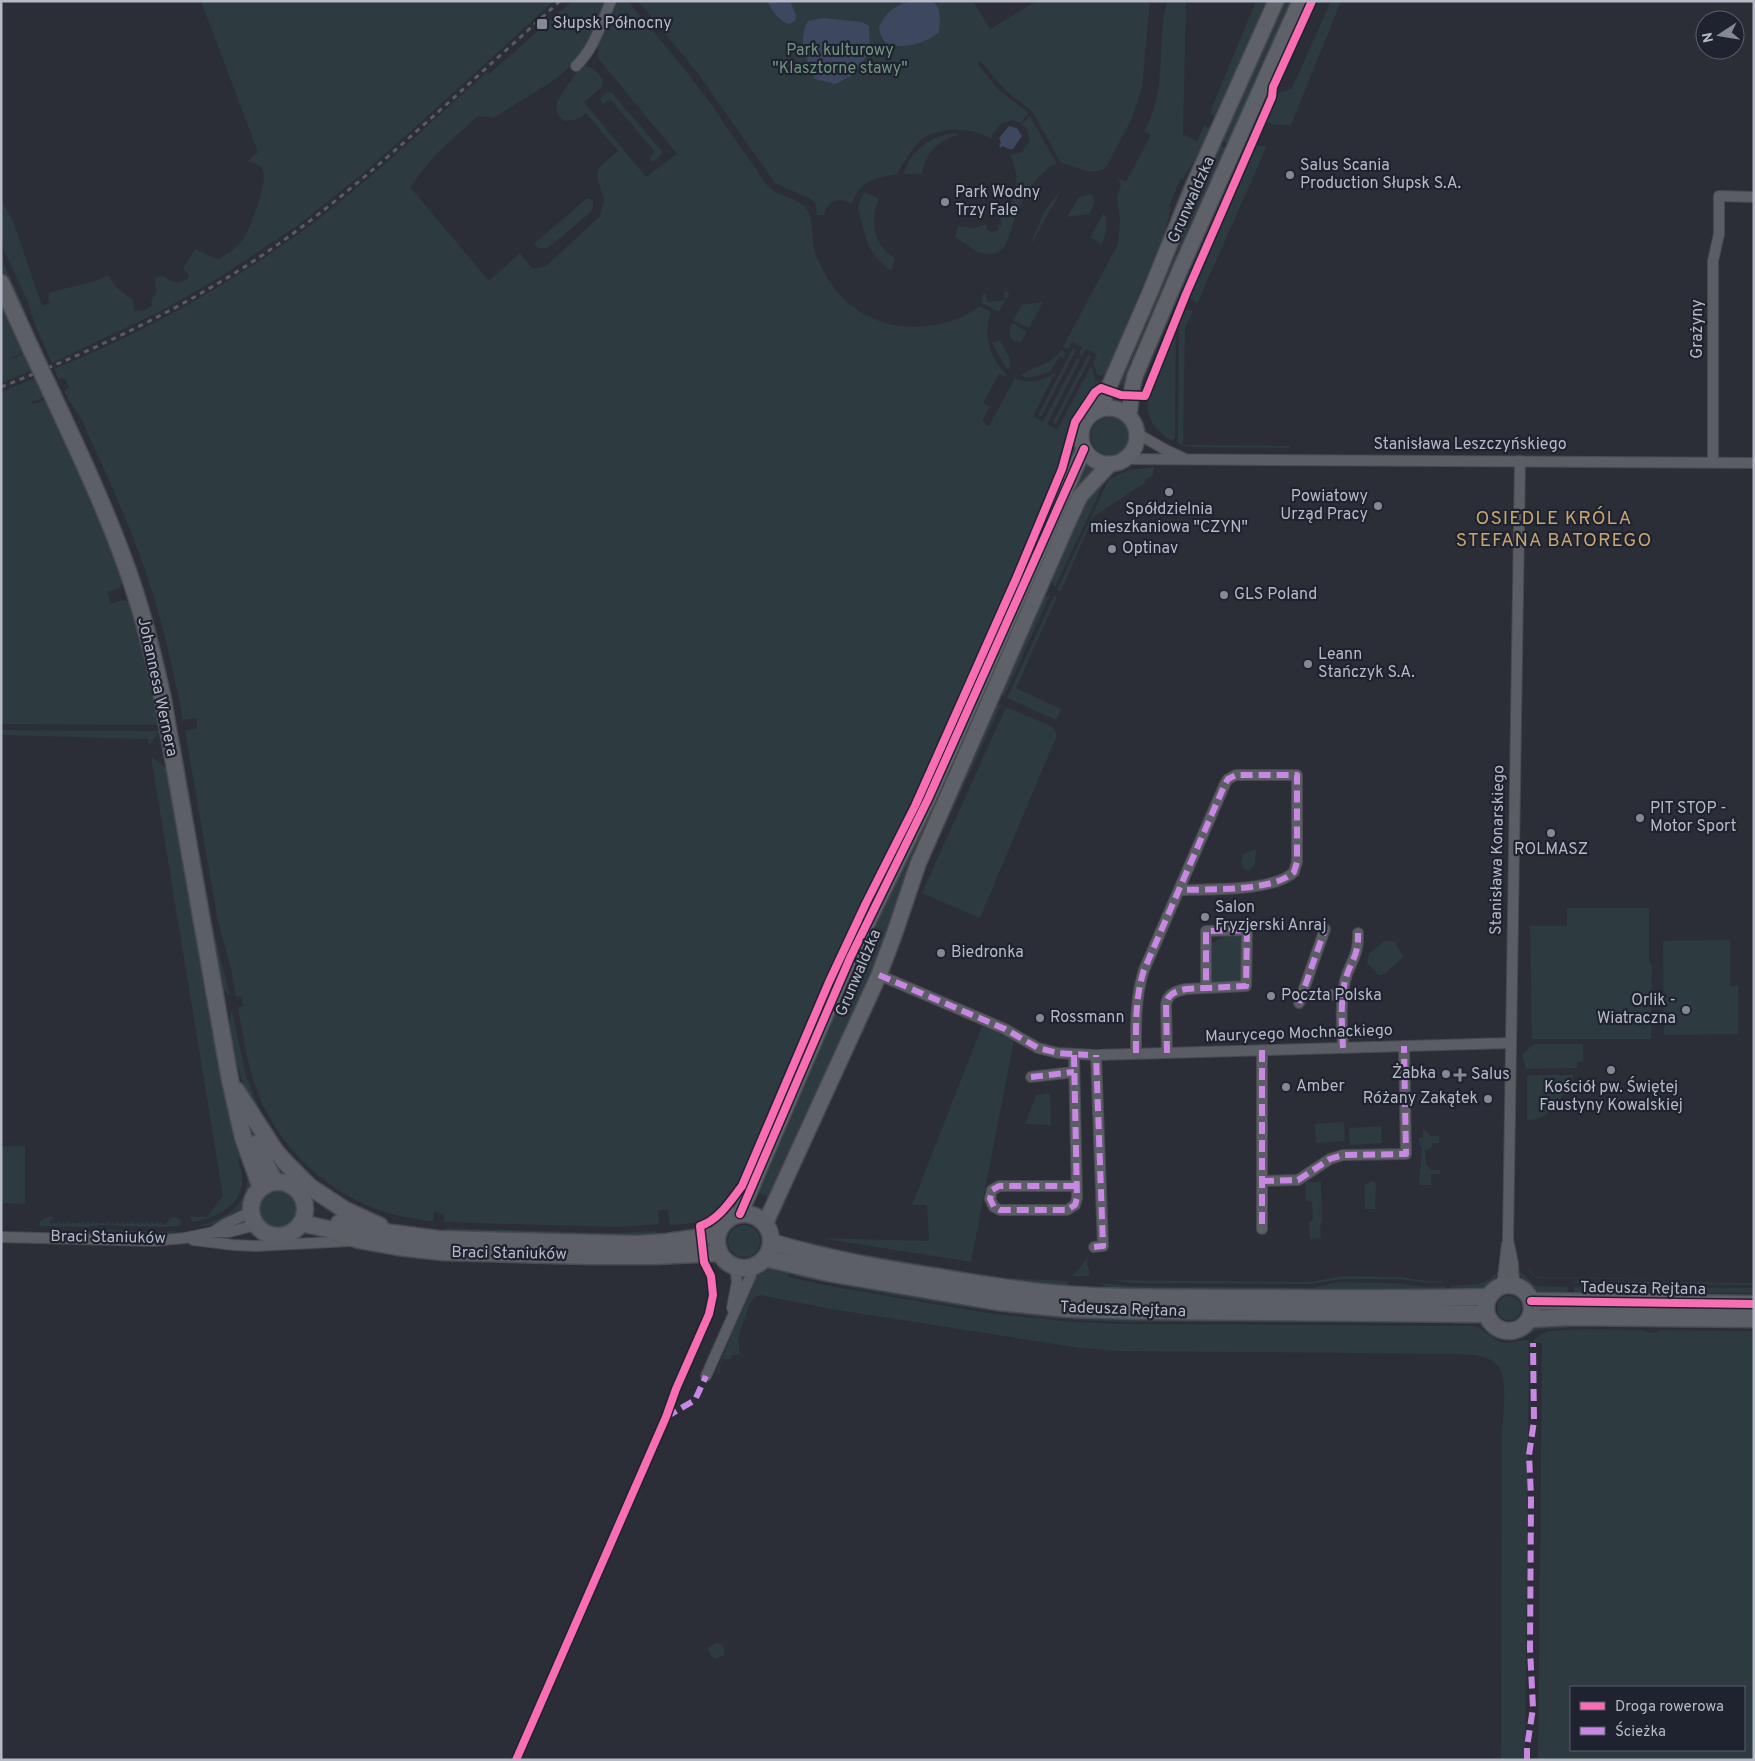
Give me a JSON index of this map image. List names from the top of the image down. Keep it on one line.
{"streets":{"main road":["Johannesa Wernera","Braci Staniuków","Tadeusza Rejtana"],"street":["Grunwaldzka","Grażyny","Stanisława Leszczyńskiego","Stanisława Konarskiego","Maurycego Mochnackiego"]},"crossings":[["Grunwaldzka","Stanisława Leszczyńskiego"],["Grunwaldzka","Maurycego Mochnackiego"],["Grunwaldzka","Braci Staniuków"],["Grunwaldzka","Tadeusza Rejtana"],["Grażyny","Stanisława Leszczyńskiego"],["Stanisława Leszczyńskiego","Stanisława Konarskiego"],["Johannesa Wernera","Braci Staniuków"],["Stanisława Konarskiego","Maurycego Mochnackiego"],["Stanisława Konarskiego","Tadeusza Rejtana"],["Braci Staniuków","Tadeusza Rejtana"]],"districts":["OSIEDLE KRÓLA STEFANA BATOREGO"],"parks":["Park kulturowy \"Klasztorne stawy\""],"places":{"transit":["Słupsk Północny"],"other":["Salus Scania Production Słupsk S.A.","Park Wodny Trzy Fale","Spółdzielnia mieszkaniowa \"CZYN\"","Powiatowy Urząd Pracy","Optinav","GLS Poland","Leann Stańczyk S.A.","PIT STOP - Motor Sport","ROLMASZ","Salon Fryzjerski Anraj","Biedronka","Poczta Polska","Orlik - Wiatraczna","Rossmann","Kościół pw. Świętej Faustyny Kowalskiej","Żabka","Amber","Różany Zakątek"],"health":["Salus"]},"legend":["Droga rowerowa","Ścieżka"],"north":"left"}
